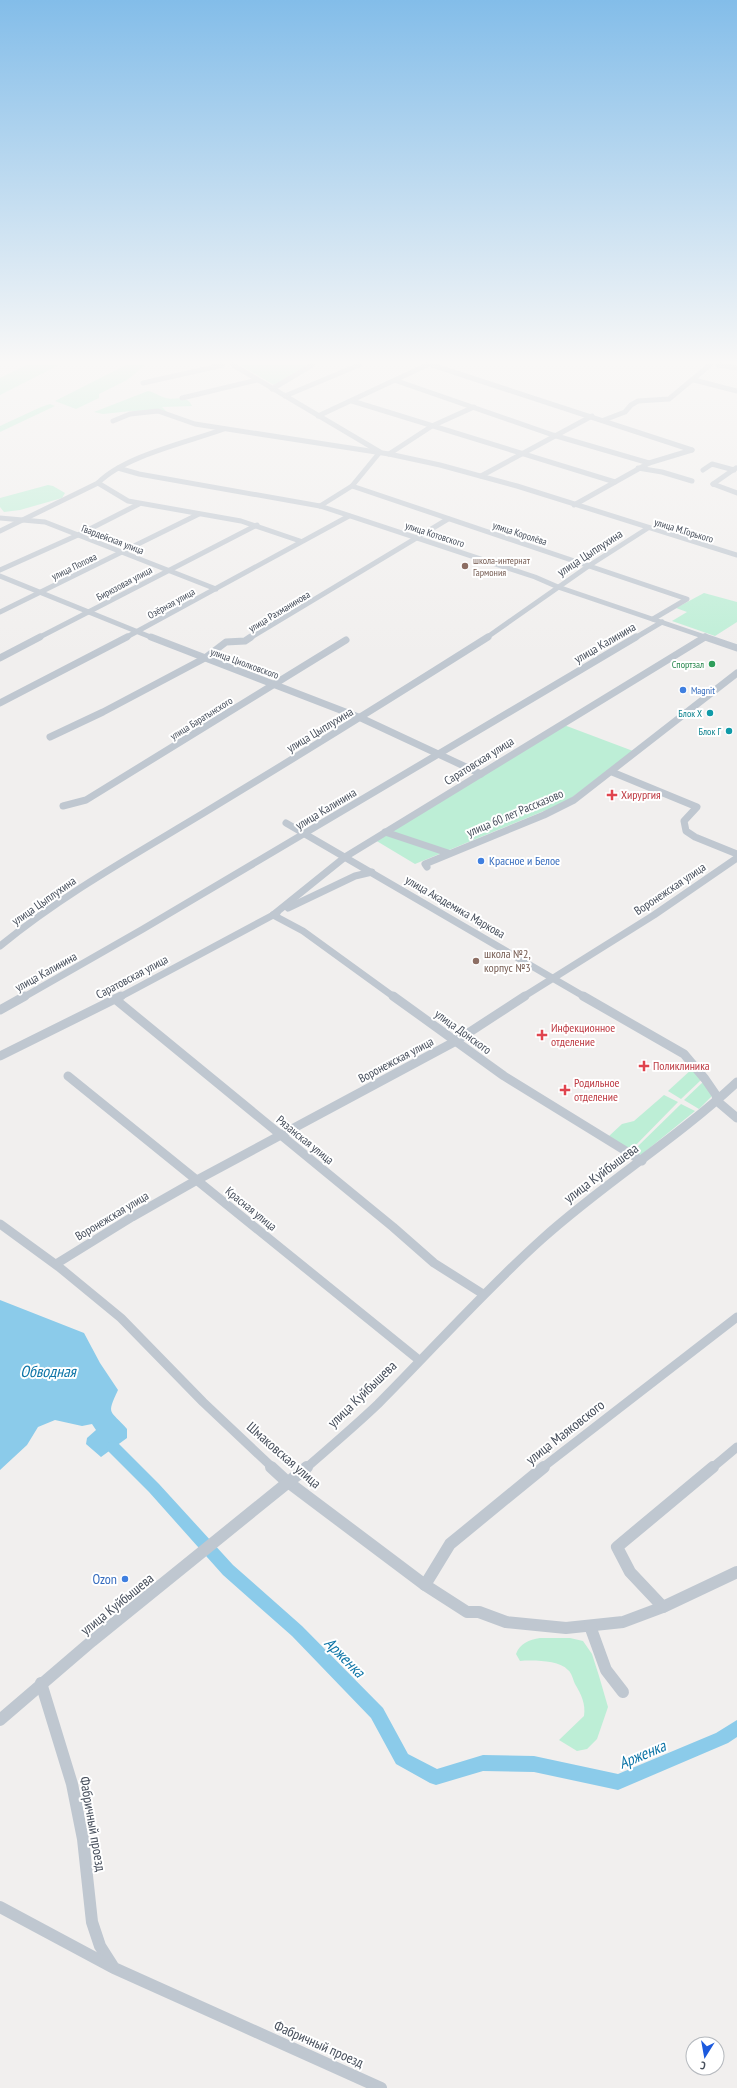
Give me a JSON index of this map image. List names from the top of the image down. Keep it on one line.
{"streets":{"street":["улица М.Горького","улица Королёва","улица Котовского","Гвардейская улица","улица Цыплухина","улица Попова","Бирюзовая улица","Озёрная улица","улица Рахманинова","улица Калинина","улица Циолковского","улица Баратынского","Саратовская улица","улица 60 лет Рассказово","Воронежская улица","улица Академика Маркова","улица Донского","Рязанская улица","улица Куйбышева","Красная улица","улица Маяковского","Шмаковская улица","Фабричный проезд"]},"crossings":[["улица М.Горького","улица Цыплухина"],["улица Королёва","улица Котовского"],["улица Королёва","улица Цыплухина"],["улица Королёва","улица Рахманинова"],["улица Котовского","улица Цыплухина"],["улица Котовского","Озёрная улица"],["улица Котовского","улица Рахманинова"],["улица Котовского","улица Калинина"],["улица Котовского","Саратовская улица"],["Гвардейская улица","улица Попова"],["Гвардейская улица","Бирюзовая улица"],["Гвардейская улица","Озёрная улица"],["улица Цыплухина","улица Циолковского"],["улица Попова","улица Циолковского"],["Бирюзовая улица","улица Циолковского"],["Озёрная улица","улица Циолковского"],["улица Рахманинова","улица Циолковского"],["улица Калинина","улица Циолковского"],["улица Калинина","улица Академика Маркова"],["улица Циолковского","улица Баратынского"],["улица Циолковского","Саратовская улица"],["Саратовская улица","улица Академика Маркова"],["Саратовская улица","улица Донского"],["Саратовская улица","Рязанская улица"],["Воронежская улица","улица Академика Маркова"],["Воронежская улица","улица Донского"],["Воронежская улица","Рязанская улица"],["Воронежская улица","Красная улица"],["Воронежская улица","Шмаковская улица"],["улица Академика Маркова","улица Куйбышева"],["улица Донского","улица Куйбышева"],["Рязанская улица","улица Куйбышева"],["улица Куйбышева","Красная улица"],["улица Куйбышева","Шмаковская улица"],["улица Куйбышева","Фабричный проезд"],["улица Маяковского","Шмаковская улица"]],"water":["Обводная","Арженка"],"places":{"other":["школа-интернат Гармония","Спортзал","Magnit","Блок Х","Блок Г","Красное и Белое","школа №2, корпус №3","Ozon"],"health":["Хирургия","Инфекционное отделение","Поликлиника","Родильное отделение"]},"north":"bottom"}
